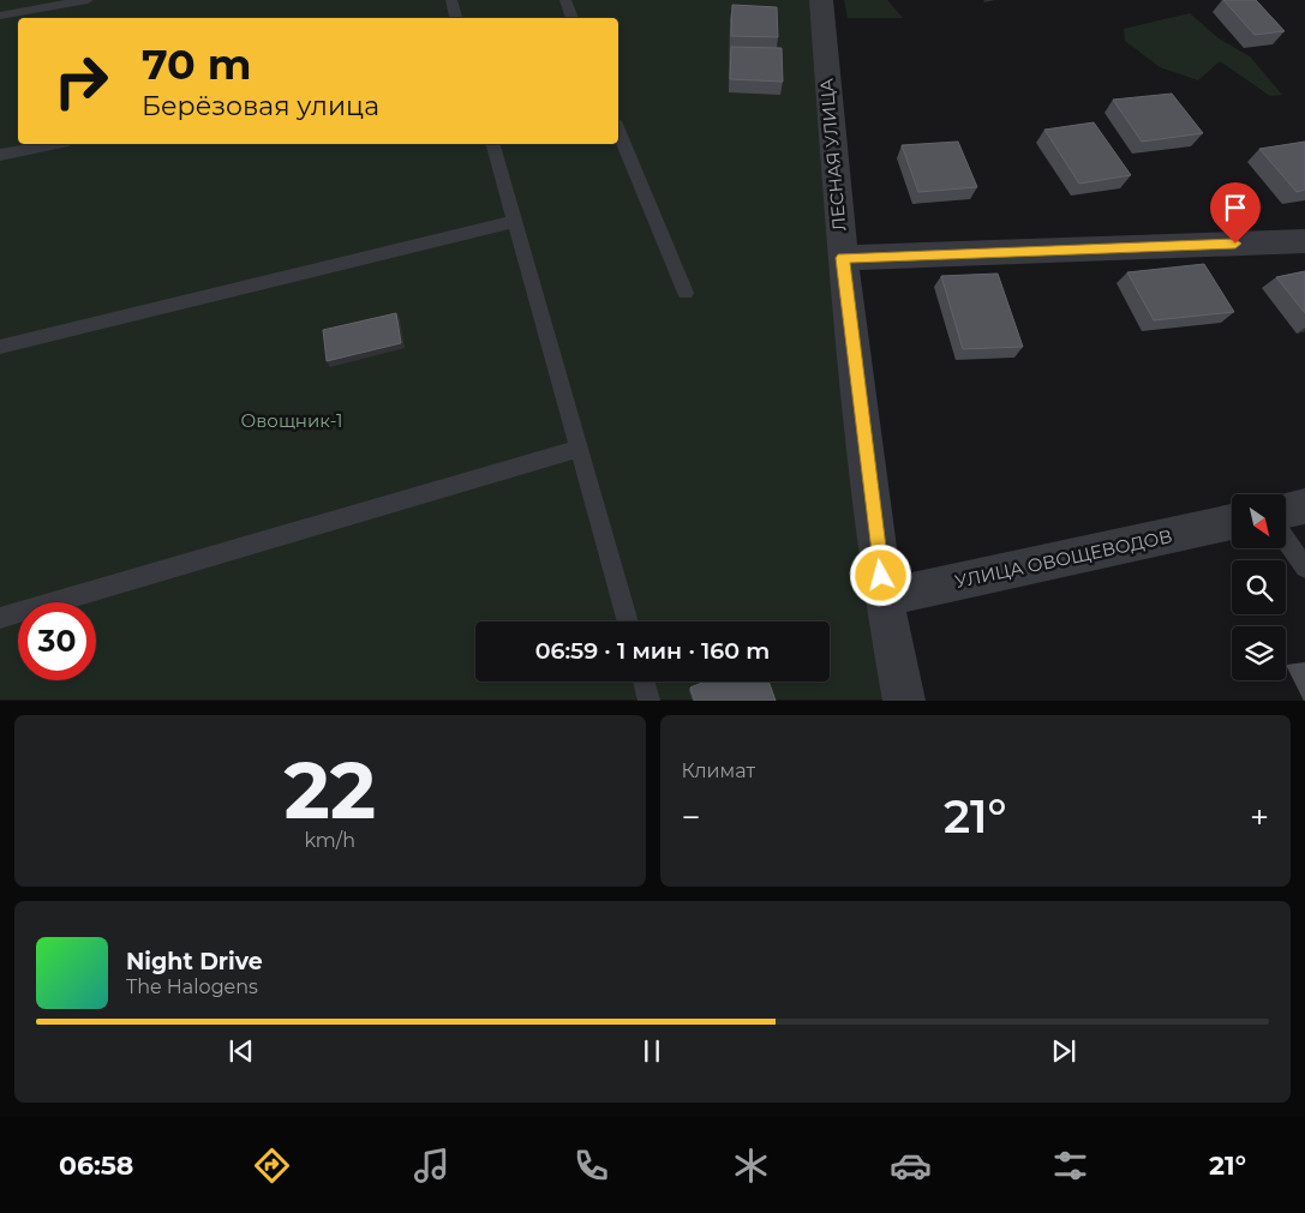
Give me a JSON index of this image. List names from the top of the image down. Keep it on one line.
{"streets":{"street":["ЛЕСНАЯ УЛИЦА","УЛИЦА ОВОЩЕВОДОВ"]},"crossings":[["ЛЕСНАЯ УЛИЦА","УЛИЦА ОВОЩЕВОДОВ"]],"parks":["Овощник-1"],"north":"bottom right","page":{"turn":["70 m","Берёзовая улица"],"limit":"30","trip":"06:59 · 1 мин · 160 m","tile":[["22","km/h"],"Климат"],"heat":["−","21°","+"],"song":["Night Drive","The Halogens"],"tabs":["06:58","21°"]}}
